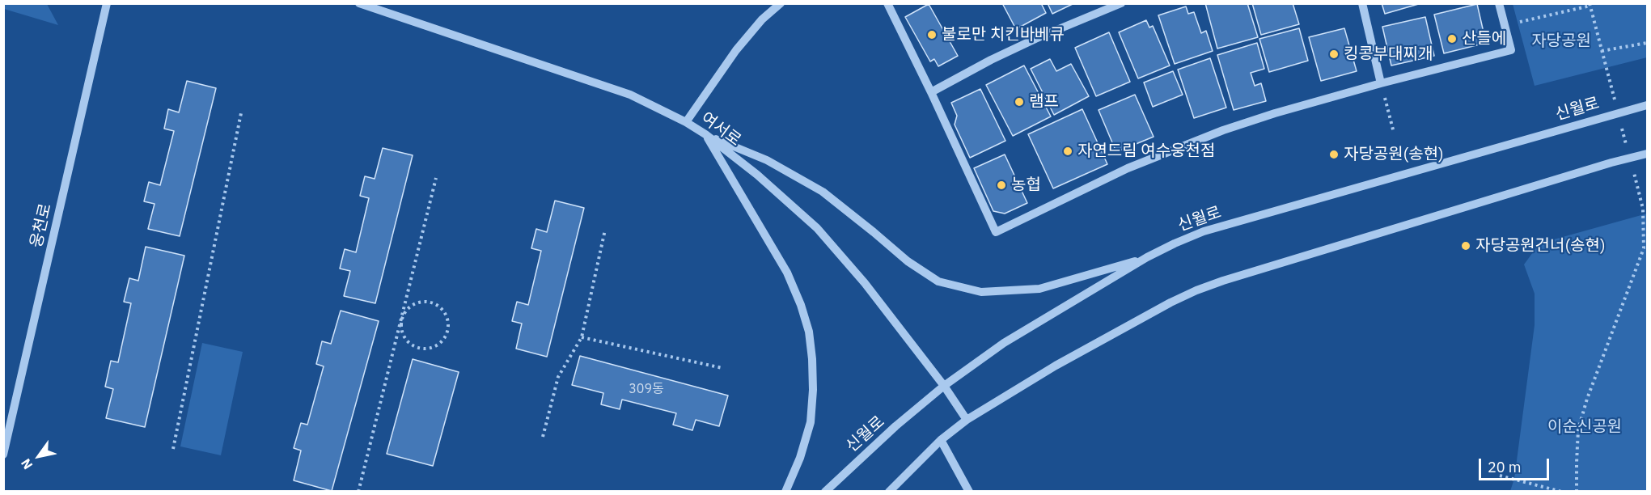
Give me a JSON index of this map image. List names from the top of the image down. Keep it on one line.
{"streets":{"street":["신월로","여서로","웅천로"]},"crossings":[["신월로","여서로"]],"parks":["자당공원","이순신공원"],"places":["불로만 치킨바베큐","산들에","킹콩부대찌개","램프","자연드림 여수웅천점","자당공원(송현)","농협","자당공원건너(송현)"],"house_numbers":["309동"],"scale_bar":"20 m","north":"bottom left"}
